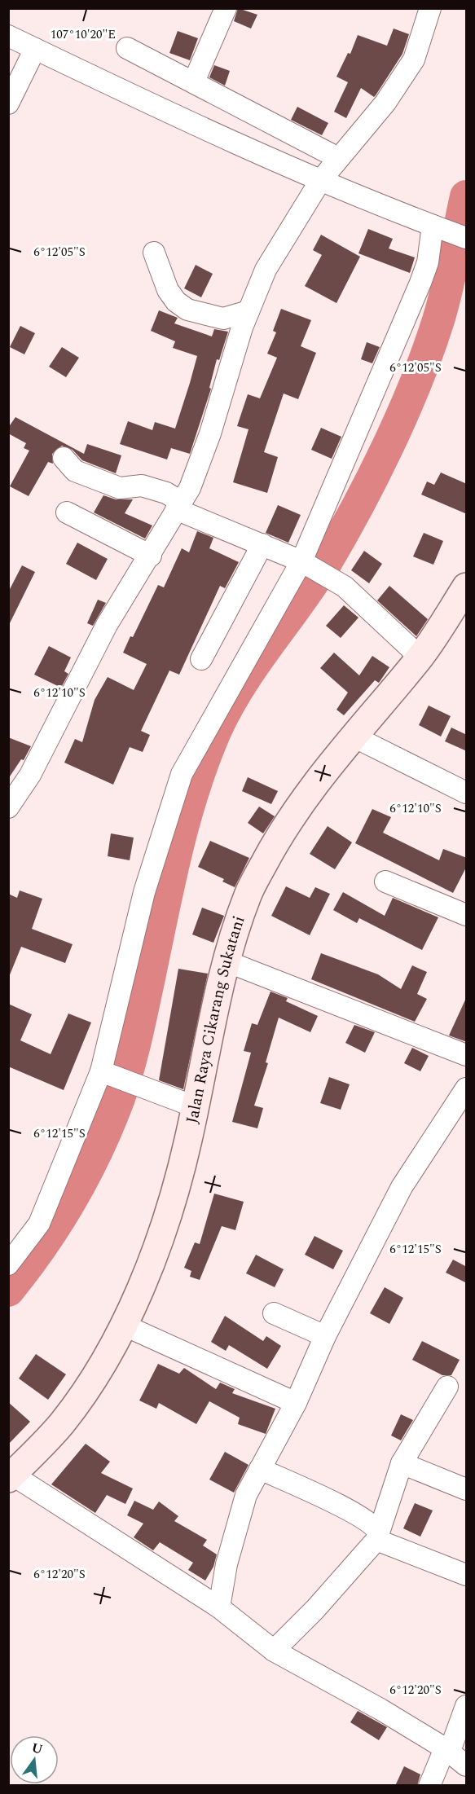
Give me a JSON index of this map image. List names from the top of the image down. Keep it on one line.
{"streets":{"main road":["Jalan Raya Cikarang Sukatani"]},"north":"top","coordinates":["107°10'20\"E","6°12'05\"S","6°12'10\"S","6°12'15\"S","6°12'20\"S"]}
